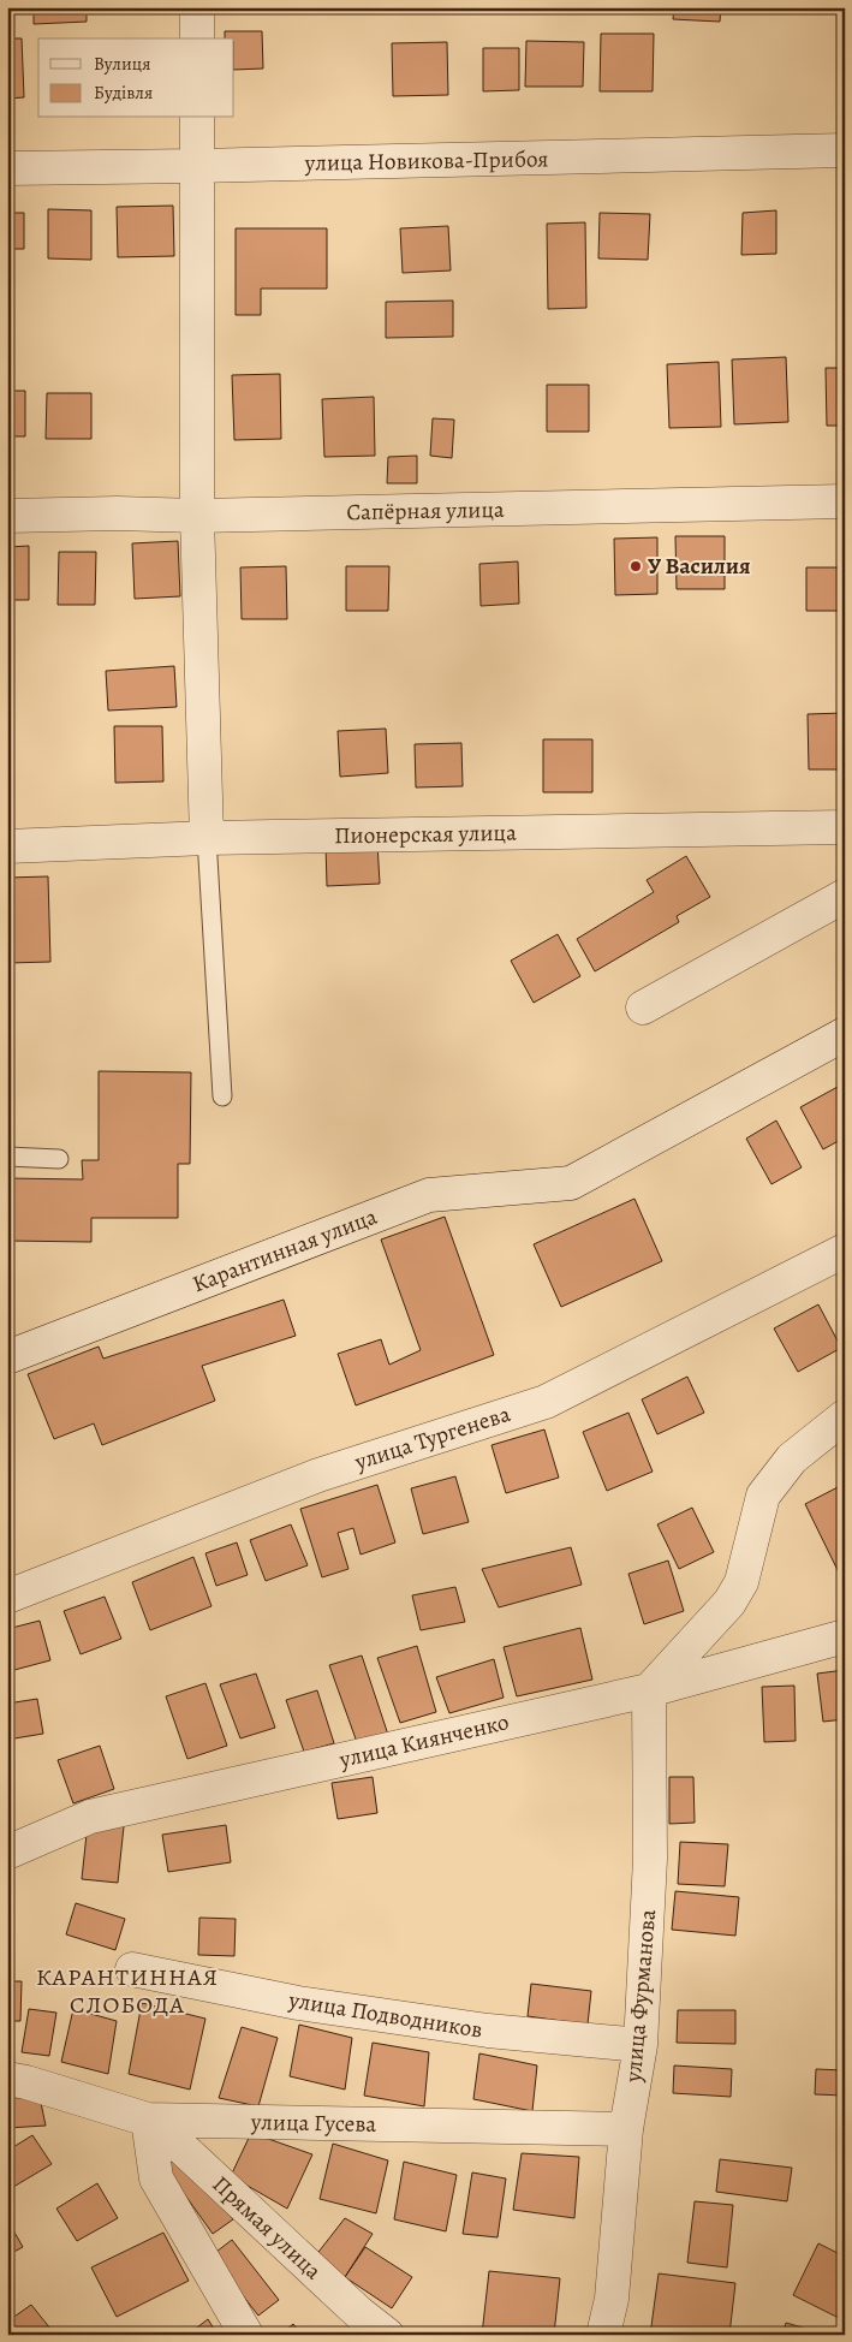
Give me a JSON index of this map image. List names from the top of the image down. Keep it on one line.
{"streets":{"street":["улица Новикова-Прибоя","Сапёрная улица","Пионерская улица","Карантинная улица","улица Тургенева","улица Киянченко","улица Фурманова","улица Подводников","улица Гусева","Прямая улица"]},"crossings":[["улица Киянченко","улица Фурманова"],["улица Фурманова","улица Подводников"],["улица Фурманова","улица Гусева"],["улица Гусева","Прямая улица"]],"districts":["КАРАНТИННАЯ СЛОБОДА"],"places":["У Василия"],"legend":["Вулиця","Будівля"]}
